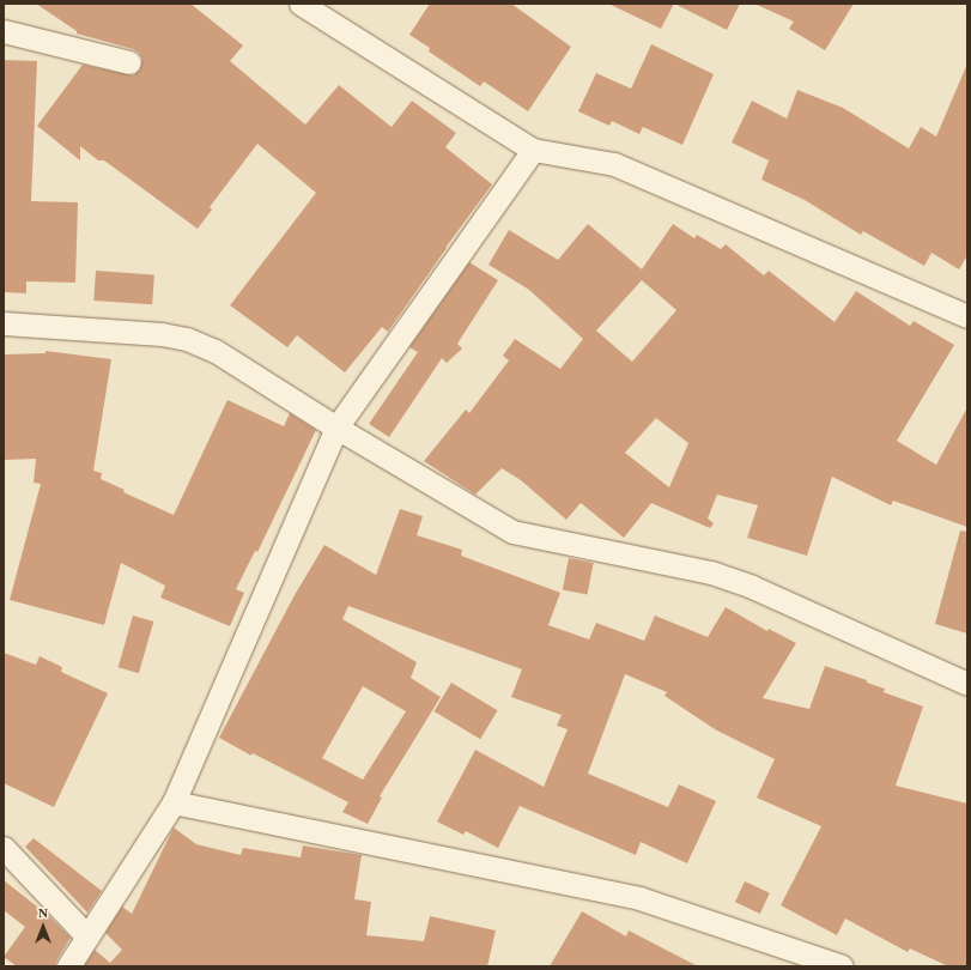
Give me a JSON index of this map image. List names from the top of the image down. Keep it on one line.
{"north":"top"}
